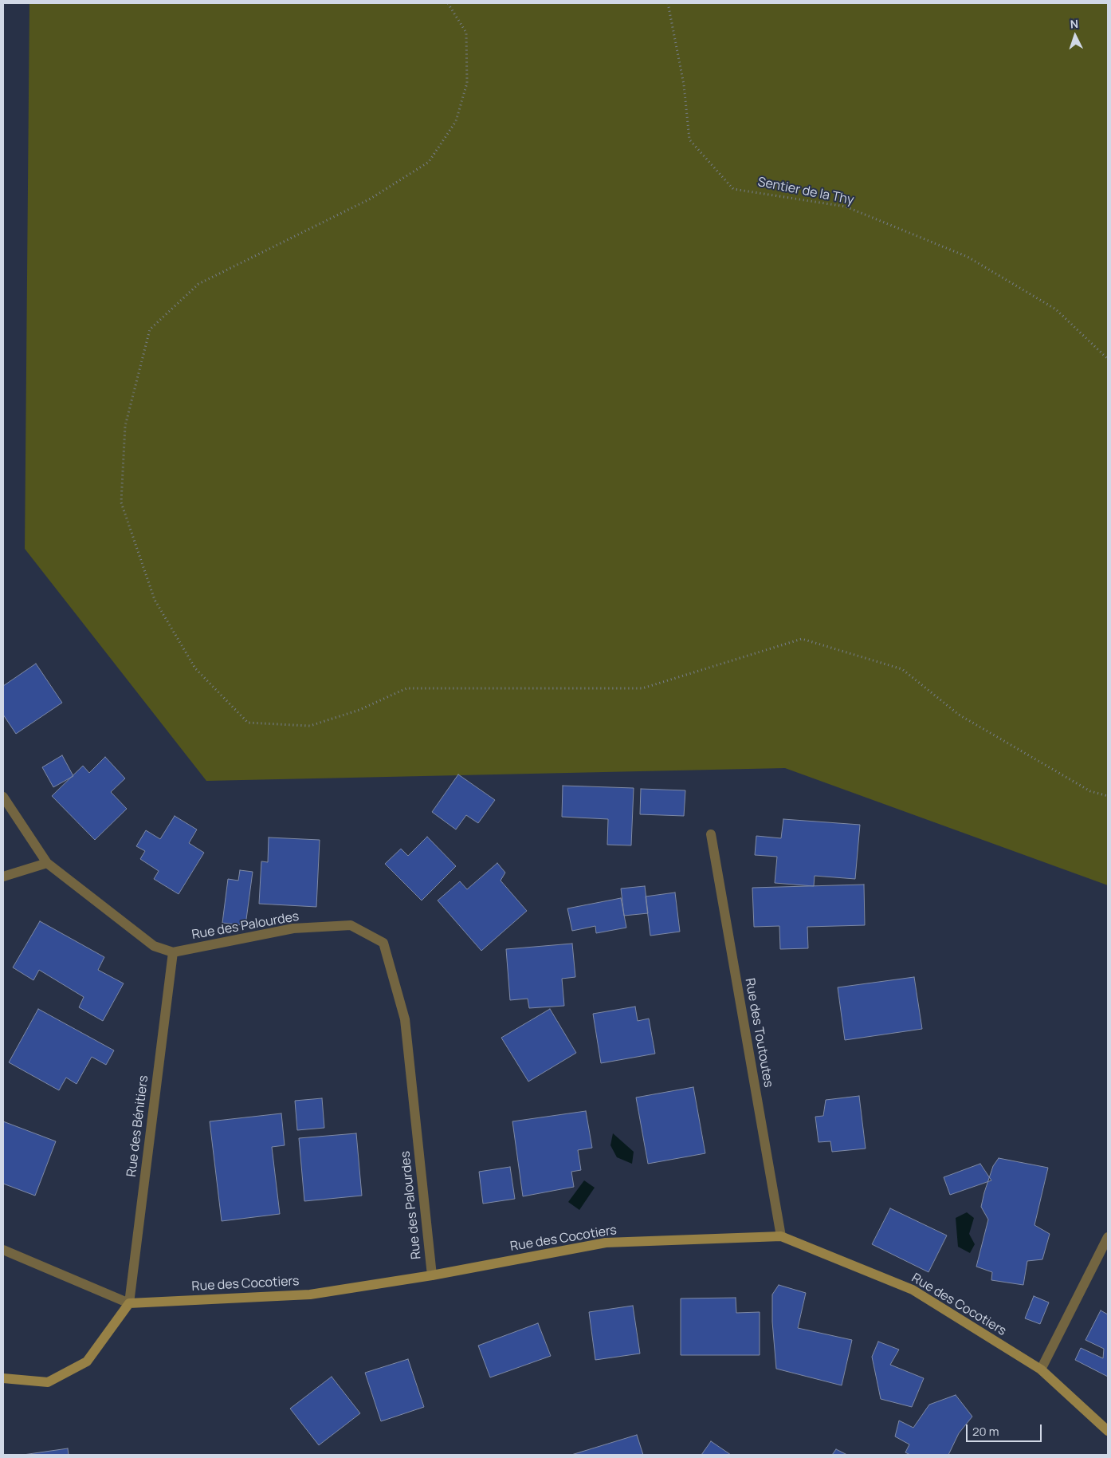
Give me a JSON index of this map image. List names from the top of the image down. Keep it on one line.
{"streets":{"street":["Rue des Palourdes","Rue des Toutoutes","Rue des Bénitiers","Rue des Cocotiers"],"path":["Sentier de la Thy"]},"crossings":[["Rue des Palourdes","Rue des Bénitiers"],["Rue des Palourdes","Rue des Cocotiers"],["Rue des Toutoutes","Rue des Cocotiers"],["Rue des Bénitiers","Rue des Cocotiers"]],"scale_bar":"20 m","north":"top"}
